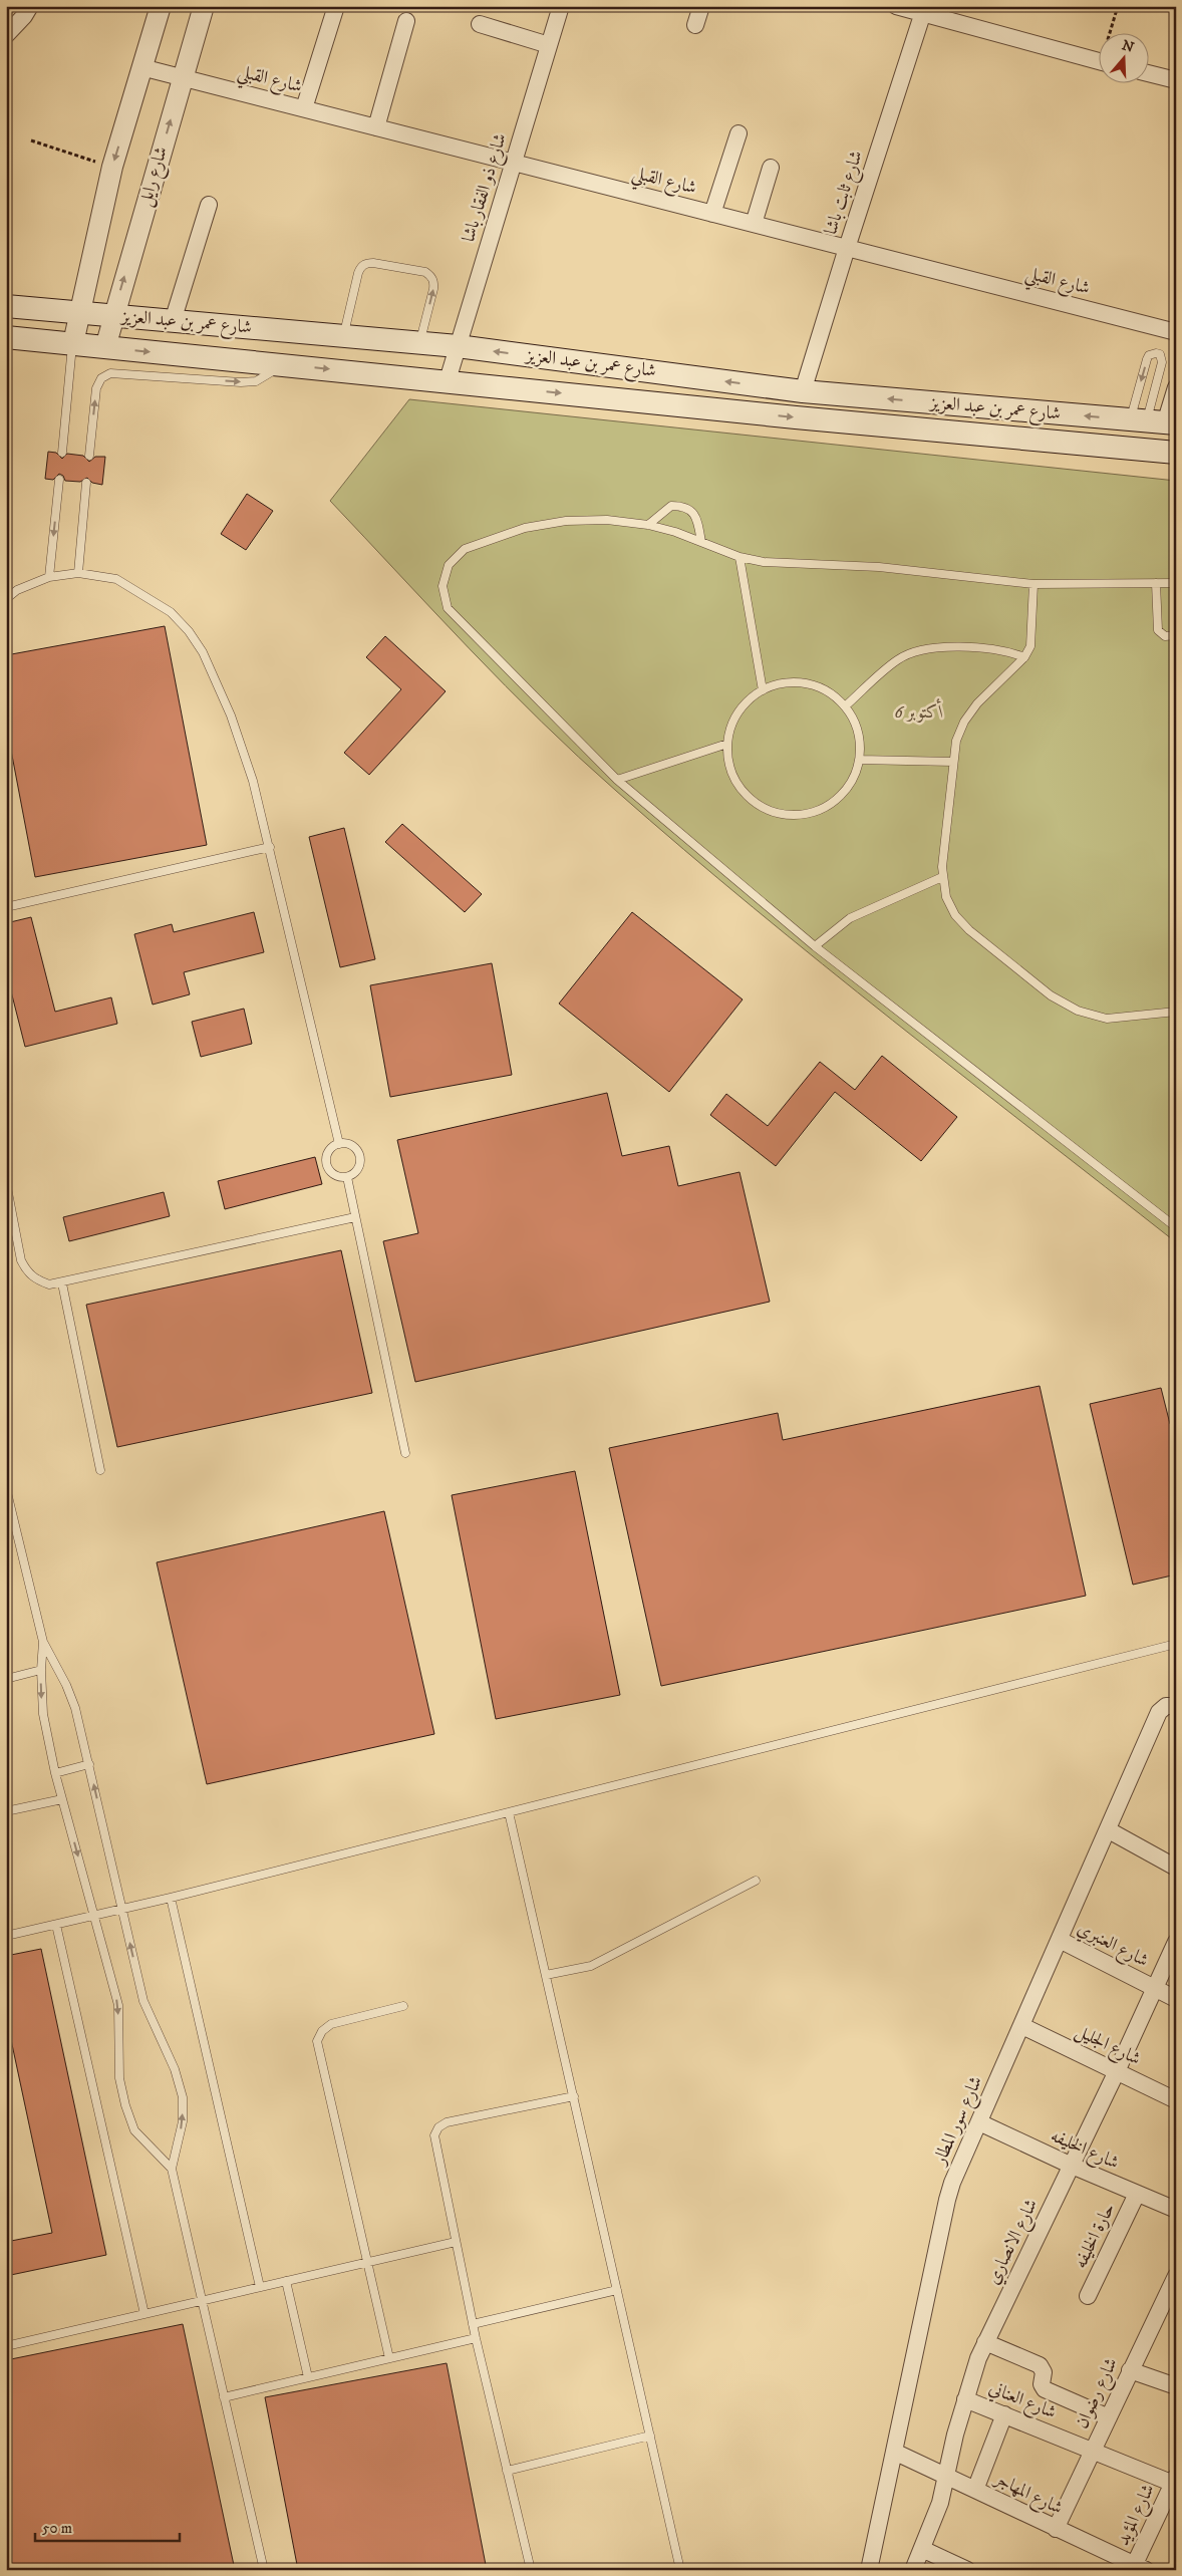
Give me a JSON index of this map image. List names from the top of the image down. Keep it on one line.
{"streets":{"main road":["شارع عمر بن عبد العزيز"],"street":["شارع القبلي","شارع رايل","شارع ذو الفقار باشا","شارع ثابت باشا","شارع العنبري","شارع الجليل","شارع سور المطار","شارع الخليفه","حارة الخليفه","شارع الانصاري","شارع رضوان","شارع العناني","شارع المهاجر","شارع المؤيد"]},"crossings":[["شارع القبلي","شارع رايل"],["شارع القبلي","شارع ذو الفقار باشا"],["شارع القبلي","شارع ثابت باشا"],["شارع رايل","شارع عمر بن عبد العزيز"],["شارع ذو الفقار باشا","شارع عمر بن عبد العزيز"],["شارع ثابت باشا","شارع عمر بن عبد العزيز"],["شارع العنبري","شارع سور المطار"],["شارع العنبري","شارع الانصاري"],["شارع الجليل","شارع سور المطار"],["شارع الجليل","شارع الانصاري"],["شارع سور المطار","شارع الخليفه"],["شارع سور المطار","شارع المهاجر"],["شارع الخليفه","حارة الخليفه"],["شارع الخليفه","شارع الانصاري"],["شارع الانصاري","شارع العناني"],["شارع الانصاري","شارع المهاجر"],["شارع رضوان","شارع العناني"],["شارع رضوان","شارع المهاجر"],["شارع العناني","شارع المؤيد"],["شارع المهاجر","شارع المؤيد"]],"parks":["6 أكتوبر"],"scale_bar":"50 m","north":"top"}
